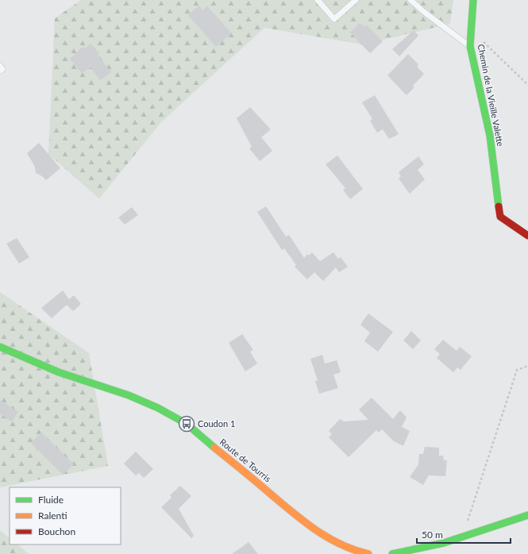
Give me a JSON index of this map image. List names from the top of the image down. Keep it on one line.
{"streets":{"street":["Chemin de la Vieille Valette","Route de Tourris"]},"places":{"bus stop":["Coudon 1"]},"legend":["Fluide","Ralenti","Bouchon"],"scale_bar":"50 m"}
